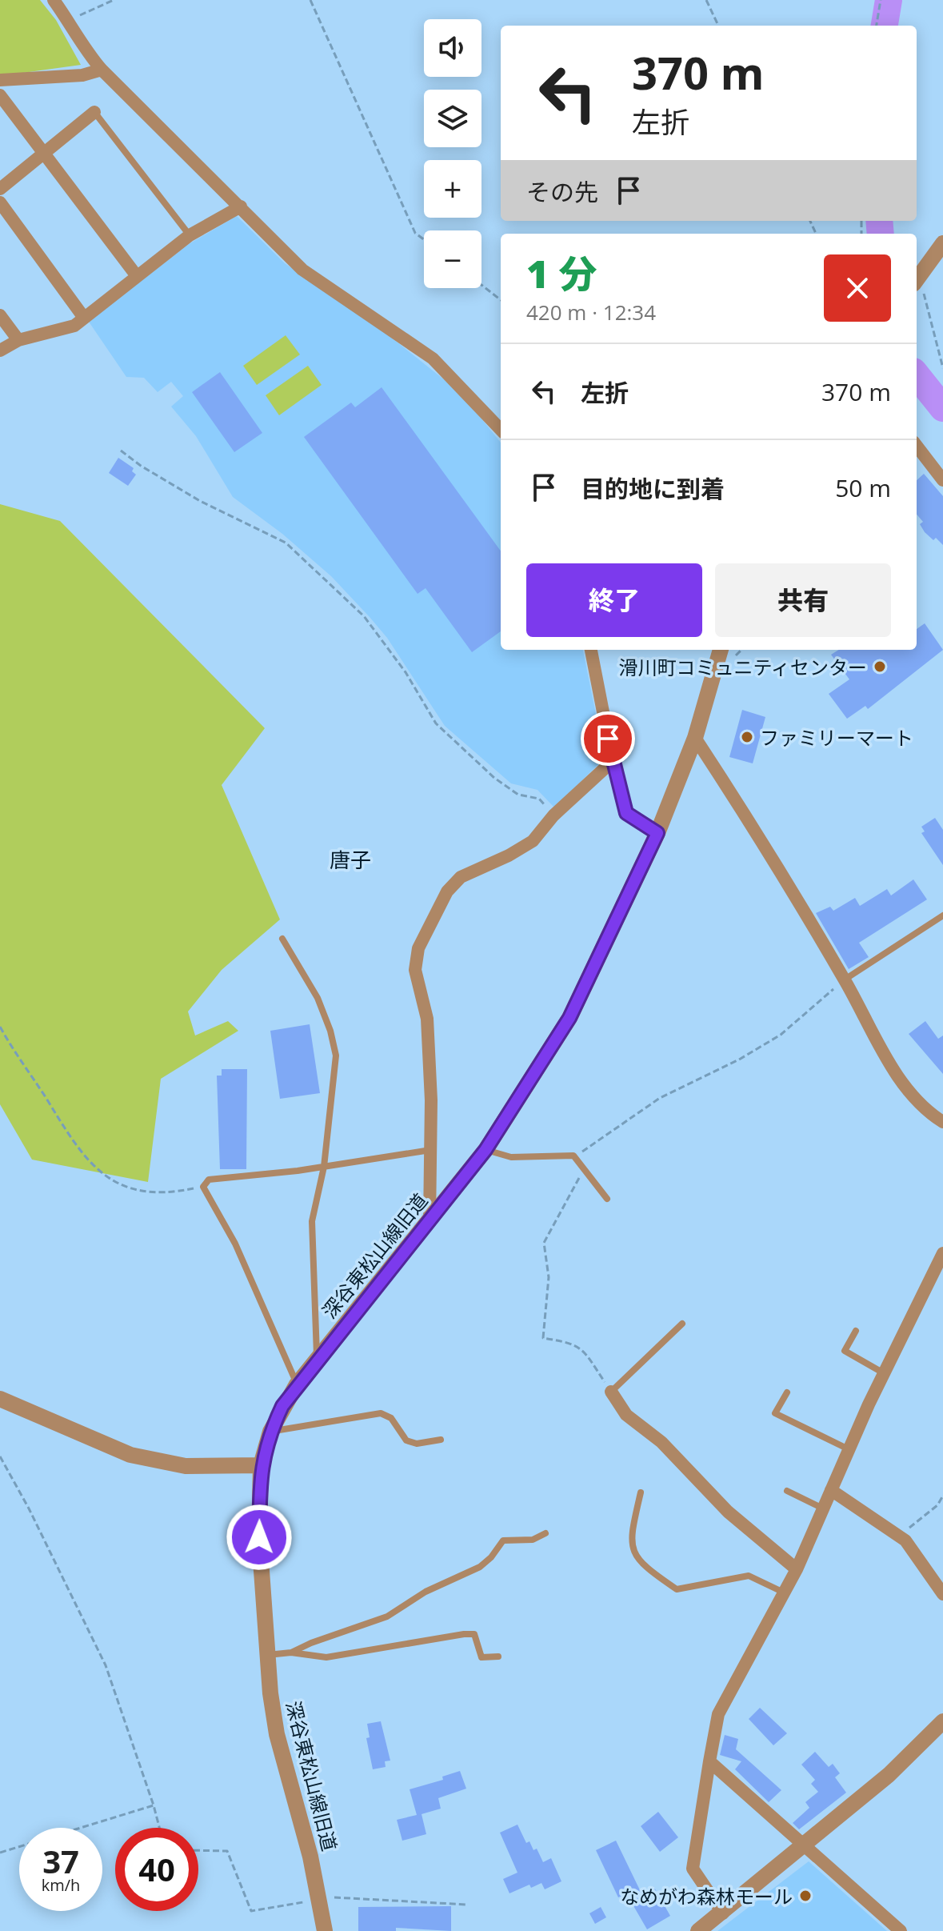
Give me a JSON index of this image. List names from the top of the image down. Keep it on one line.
{"streets":{"street":["深谷東松山線旧道"]},"districts":["唐子"],"places":["滑川町コミュニティセンター","ファミリーマート","なめがわ森林モール"],"page":{"map_buttons":["+","−"],"turn":["370 m","左折"],"then":"その先","heading":["1 分","420 m · 12:34"],"list":[{"name":"左折","value":"370 m"},{"name":"目的地に到着","value":"50 m"}],"buttons":["終了","共有"],"speed":"37 km/h","limit":"40"}}
